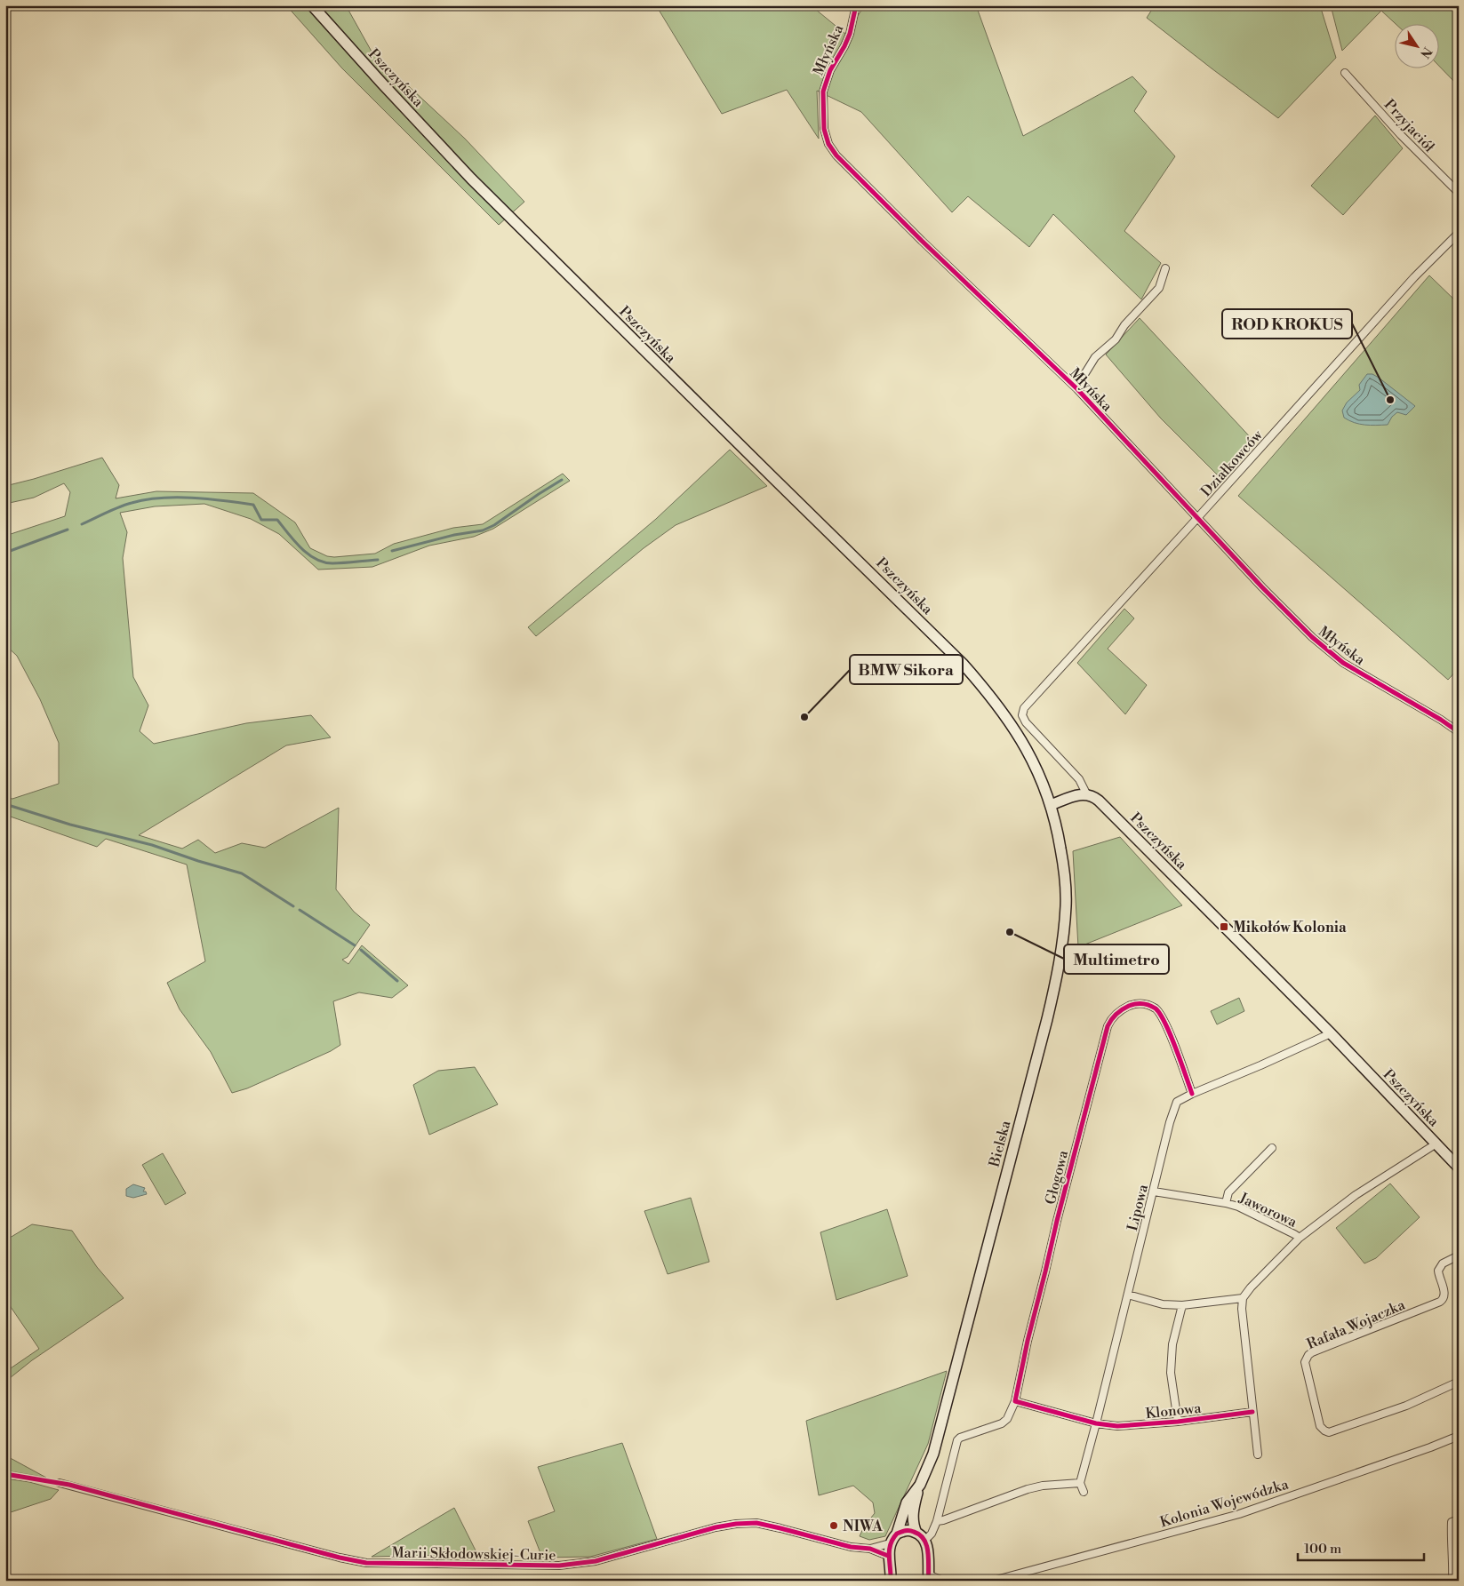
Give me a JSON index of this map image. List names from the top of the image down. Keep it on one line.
{"streets":{"main road":["Pszczyńska","Bielska"],"street":["Młyńska","Przyjaciół","Działkowców","Głogowa","Lipowa","Jaworowa","Rafała Wojaczka","Klonowa","Kolonia Wojewódzka","Marii Skłodowskiej-Curie"]},"crossings":[["Młyńska","Działkowców"],["Pszczyńska","Działkowców"],["Pszczyńska","Bielska"],["Pszczyńska","Lipowa"],["Bielska","Marii Skłodowskiej-Curie"],["Głogowa","Lipowa"],["Lipowa","Jaworowa"],["Lipowa","Klonowa"]],"places":{"other":["ROD KROKUS","BMW Sikora","Multimetro","NIWA"],"transit":["Mikołów Kolonia"]},"scale_bar":"100 m","north":"bottom right"}
